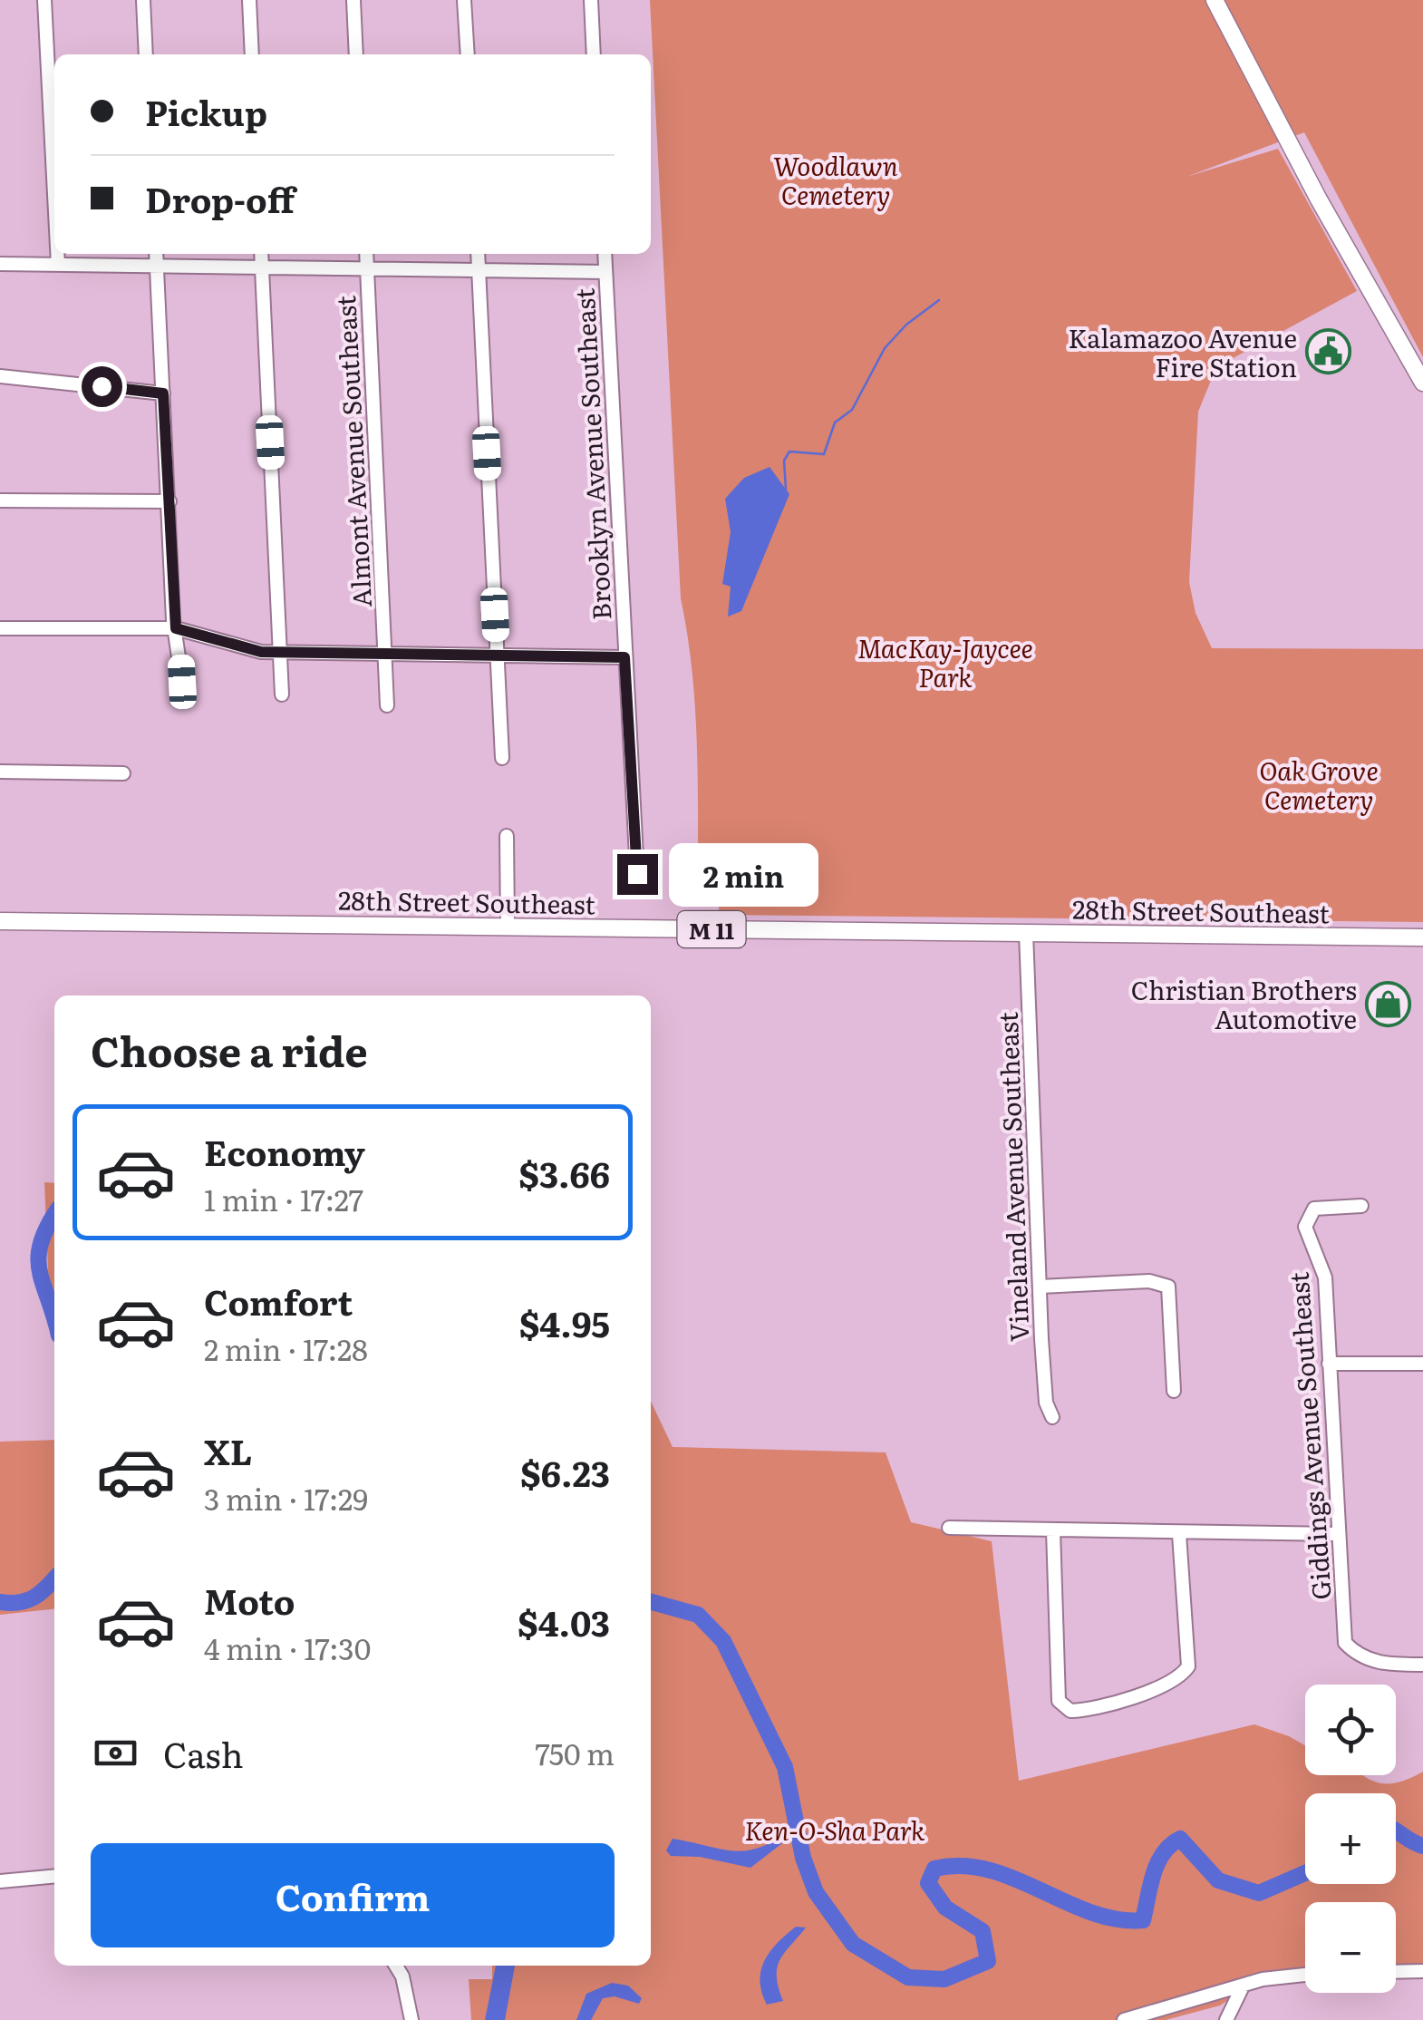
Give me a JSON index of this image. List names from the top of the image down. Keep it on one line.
{"streets":{"main road":["28th Street Southeast","M 11"],"street":["Almont Avenue Southeast","Brooklyn Avenue Southeast","Vineland Avenue Southeast","Giddings Avenue Southeast"]},"crossings":[["28th Street Southeast","Vineland Avenue Southeast"]],"parks":["Woodlawn Cemetery","MacKay-Jaycee Park","Oak Grove Cemetery","Ken-O-Sha Park"],"places":{"public building":["Kalamazoo Avenue Fire Station"],"shop":["Christian Brothers Automotive"]},"page":{"banner":["Pickup","Drop-off"],"bubble":"2 min","heading":"Choose a ride","list":[{"name":"Economy","note":"1 min · 17:27","value":"$3.66"},{"name":"Comfort","note":"2 min · 17:28","value":"$4.95"},{"name":"XL","note":"3 min · 17:29","value":"$6.23"},{"name":"Moto","note":"4 min · 17:30","value":"$4.03"}],"map_buttons":["+","−"],"pay":["Cash","750 m"],"buttons":"Confirm"}}
